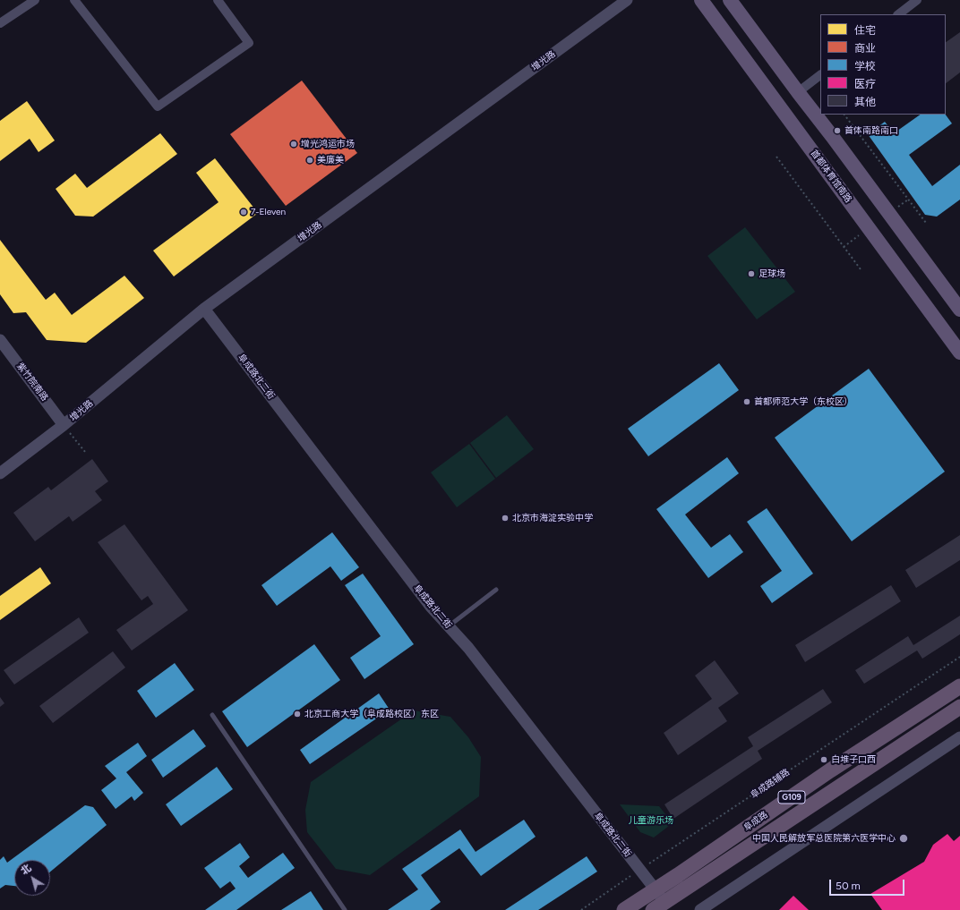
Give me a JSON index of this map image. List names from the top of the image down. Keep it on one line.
{"streets":{"highway":["G109","阜成路"],"main road":["首都体育馆南路"],"street":["增光路","阜成路北二街","紫竹院南路"],"path":["阜成路辅路"]},"crossings":[["增光路","阜成路北二街"],["增光路","紫竹院南路"],["阜成路北二街","阜成路辅路"],["阜成路北二街","阜成路"]],"parks":["儿童游乐场"],"places":["首体南路南口","增光鸿运市场","美廉美","7-Eleven","足球场","首都师范大学（东校区）","北京市海淀实验中学","北京工商大学（阜成路校区）东区","白堆子口西","中国人民解放军总医院第六医学中心"],"legend":["住宅","商业","学校","医疗","其他"],"scale_bar":"50 m","north":"top left"}
